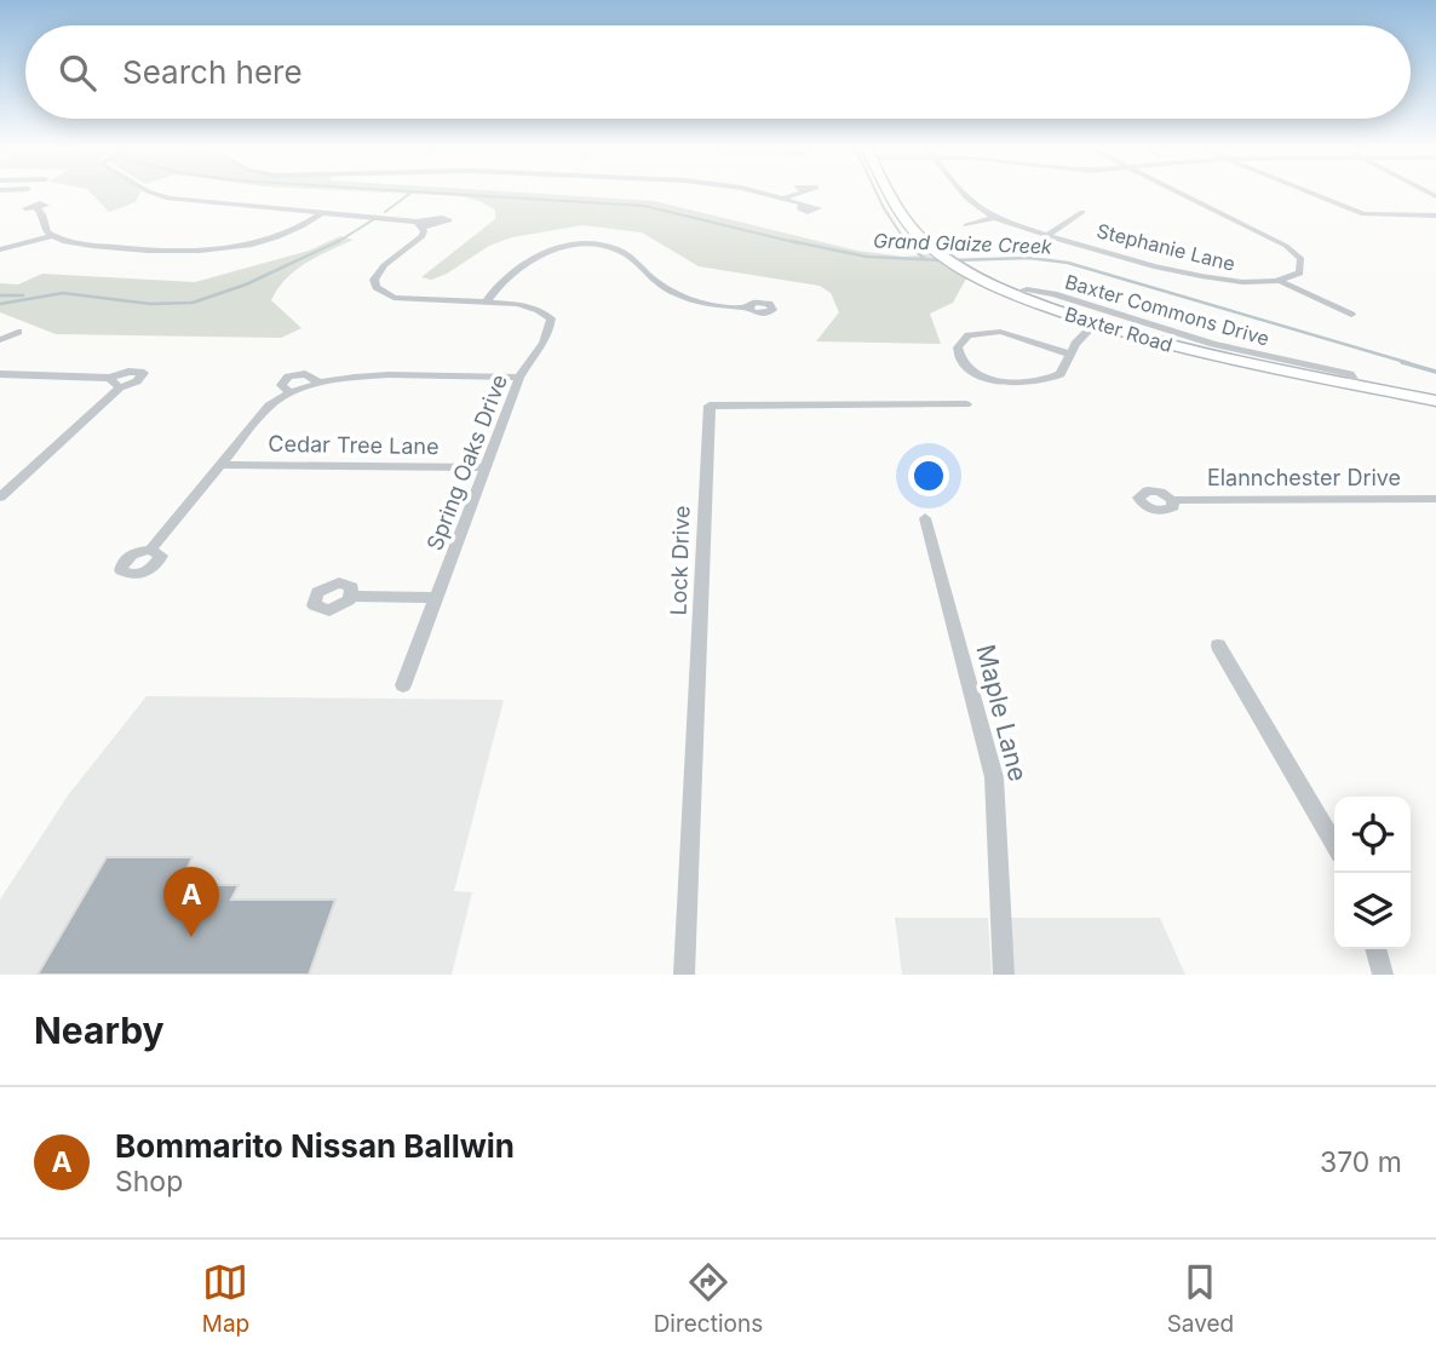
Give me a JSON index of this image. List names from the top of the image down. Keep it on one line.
{"streets":{"main road":["Baxter Road"],"street":["Stephanie Lane","Baxter Commons Drive","Cedar Tree Lane","Spring Oaks Drive","Elannchester Drive","Lock Drive","Maple Lane"]},"crossings":[["Baxter Commons Drive","Baxter Road"],["Cedar Tree Lane","Spring Oaks Drive"]],"water":["Grand Glaize Creek"],"page":{"search":"Search here","pins":"A","heading":"Nearby","list":[{"mark":"A","name":"Bommarito Nissan Ballwin","note":"Shop","value":"370 m"}],"nav":["Map","Directions","Saved"]}}
